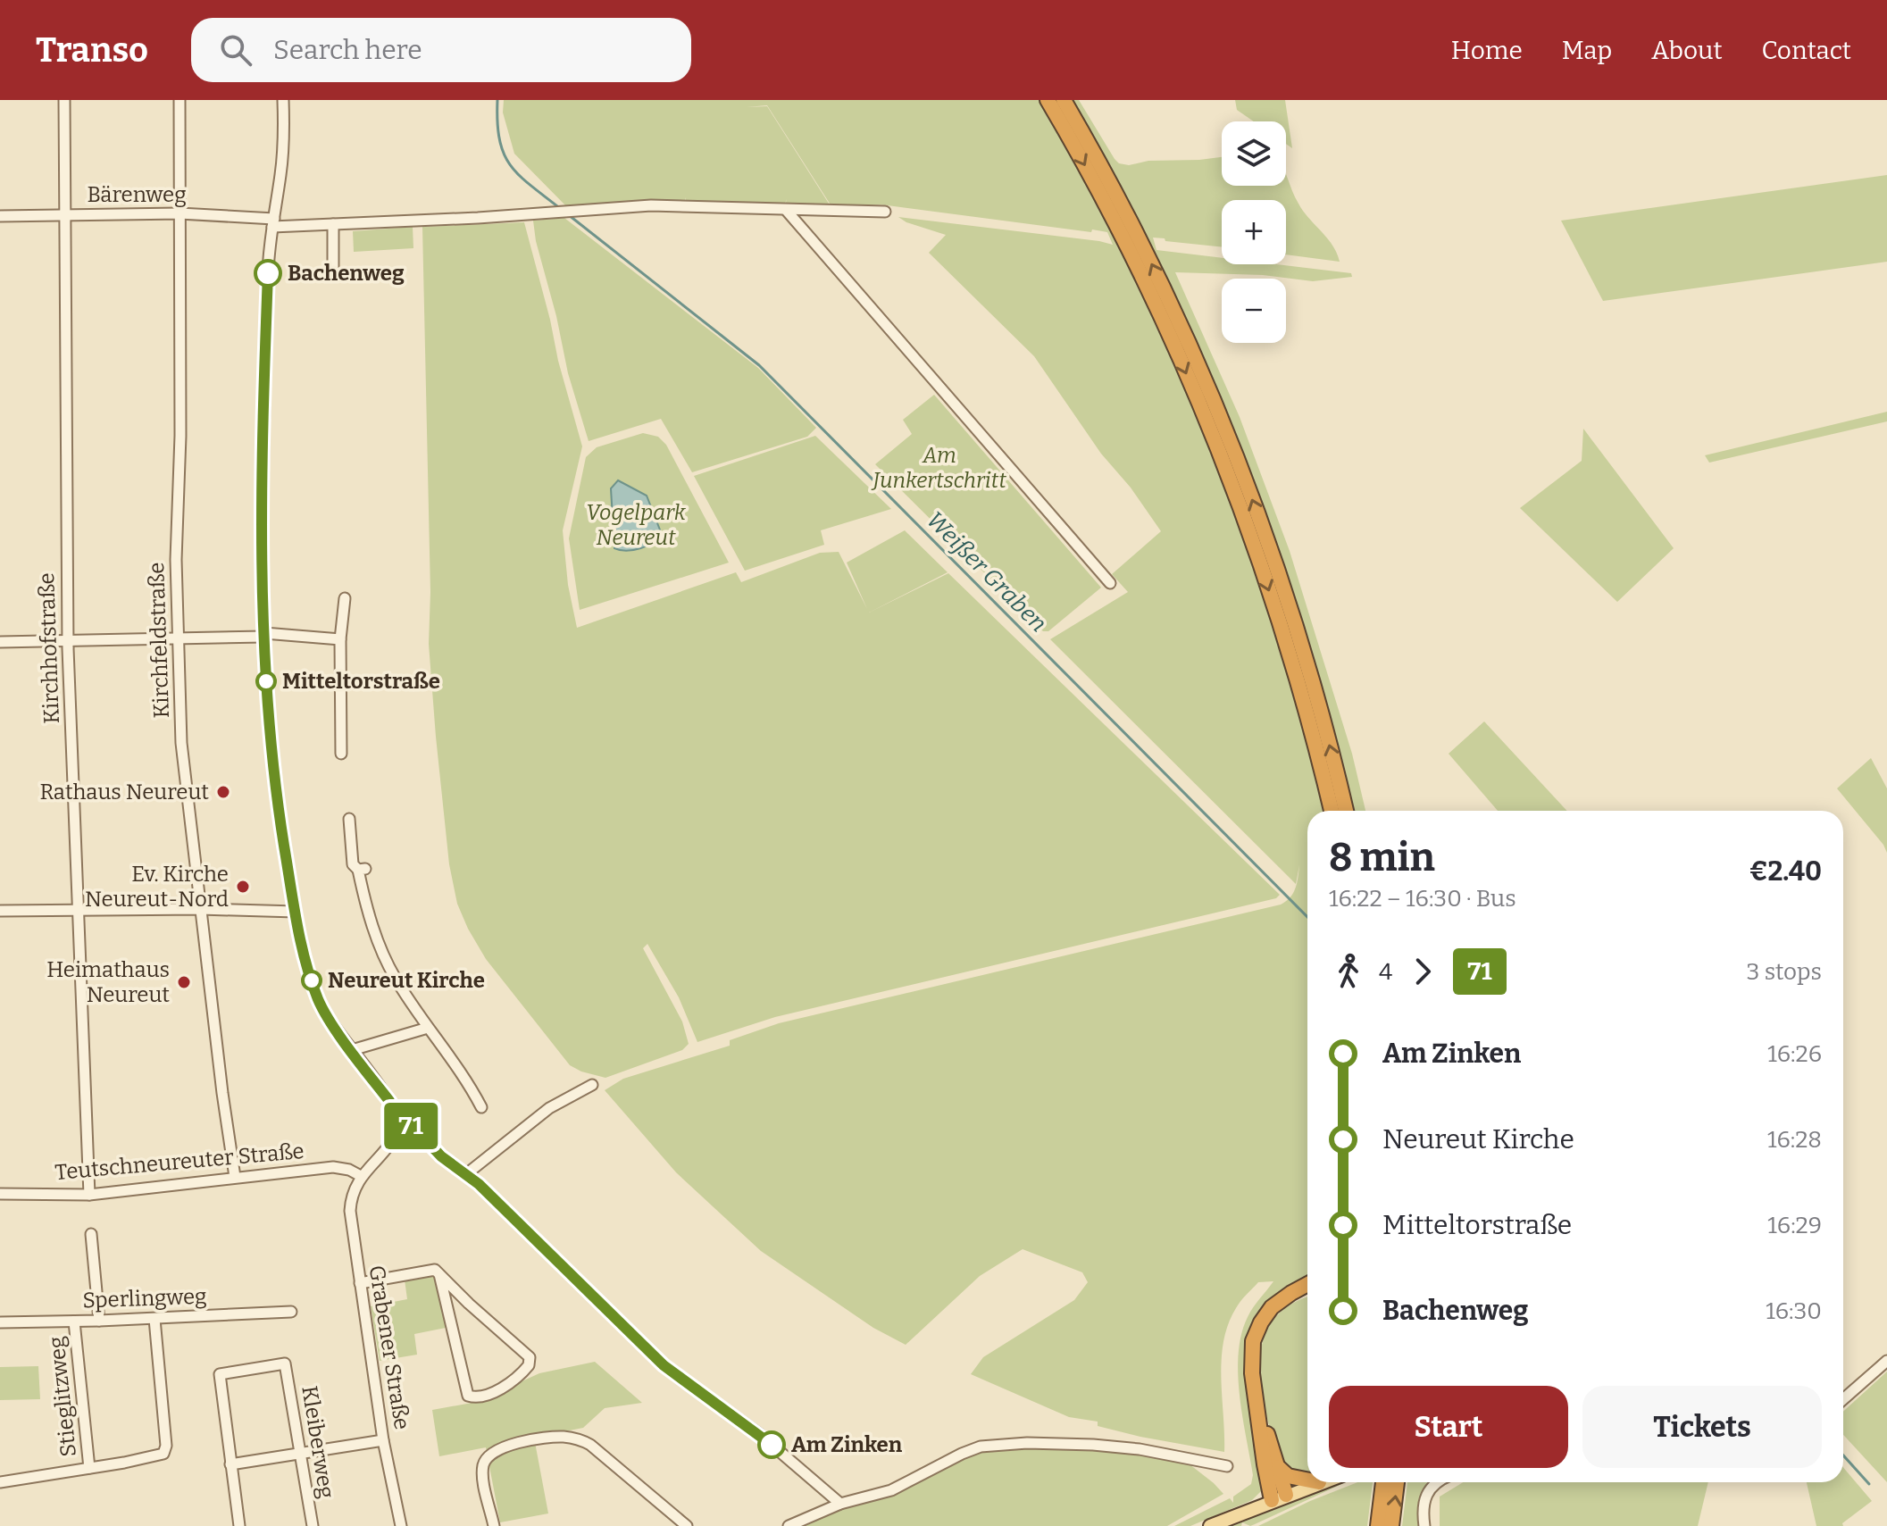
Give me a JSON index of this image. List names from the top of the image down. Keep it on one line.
{"streets":{"street":["Bärenweg","Kirchfeldstraße","Kirchhofstraße","Teutschneureuter Straße","Sperlingweg","Grabener Straße","Stieglitzweg","Kleiberweg"]},"crossings":[["Bärenweg","Kirchfeldstraße"],["Bärenweg","Kirchhofstraße"],["Kirchfeldstraße","Teutschneureuter Straße"],["Kirchhofstraße","Teutschneureuter Straße"],["Teutschneureuter Straße","Grabener Straße"],["Sperlingweg","Stieglitzweg"]],"water":["Weißer Graben"],"parks":["Am Junkertschritt","Vogelpark Neureut"],"places":["Bachenweg","Mitteltorstraße","Rathaus Neureut","Ev. Kirche Neureut-Nord","Neureut Kirche","Heimathaus Neureut","Am Zinken"],"lines":["bus line 71"],"page":{"header":"Transo","search":"Search here","nav":["Home","Map","About","Contact"],"on_map":"71","map_buttons":["+","−"],"heading":["8 min","16:22 – 16:30 · Bus","€2.40"],"legs":["4","71","3 stops"],"list":[{"name":"Am Zinken","value":"16:26"},{"name":"Neureut Kirche","value":"16:28"},{"name":"Mitteltorstraße","value":"16:29"},{"name":"Bachenweg","value":"16:30"}],"buttons":["Start","Tickets"]}}
